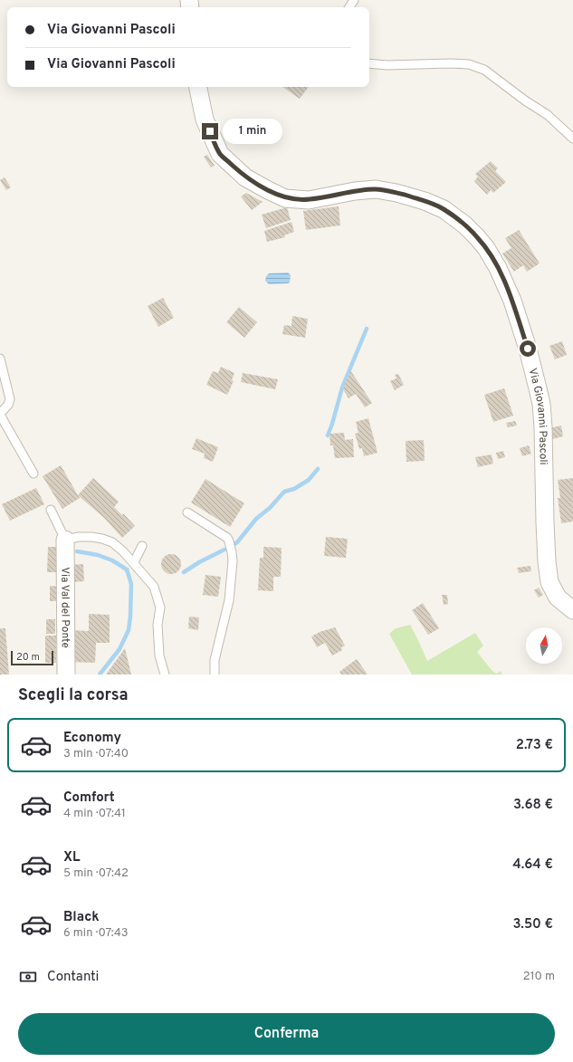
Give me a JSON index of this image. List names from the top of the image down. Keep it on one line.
{"streets":{"street":["Via Giovanni Pascoli","Via Val del Ponte"]},"scale_bar":"20 m","north":"top","page":{"banner":["Via Giovanni Pascoli","Via Giovanni Pascoli"],"bubble":"1 min","scale":"20 m","heading":"Scegli la corsa","list":[{"name":"Economy","note":"3 min · 07:40","value":"2.73 €"},{"name":"Comfort","note":"4 min · 07:41","value":"3.68 €"},{"name":"XL","note":"5 min · 07:42","value":"4.64 €"},{"name":"Black","note":"6 min · 07:43","value":"3.50 €"}],"pay":["Contanti","210 m"],"buttons":"Conferma"}}
